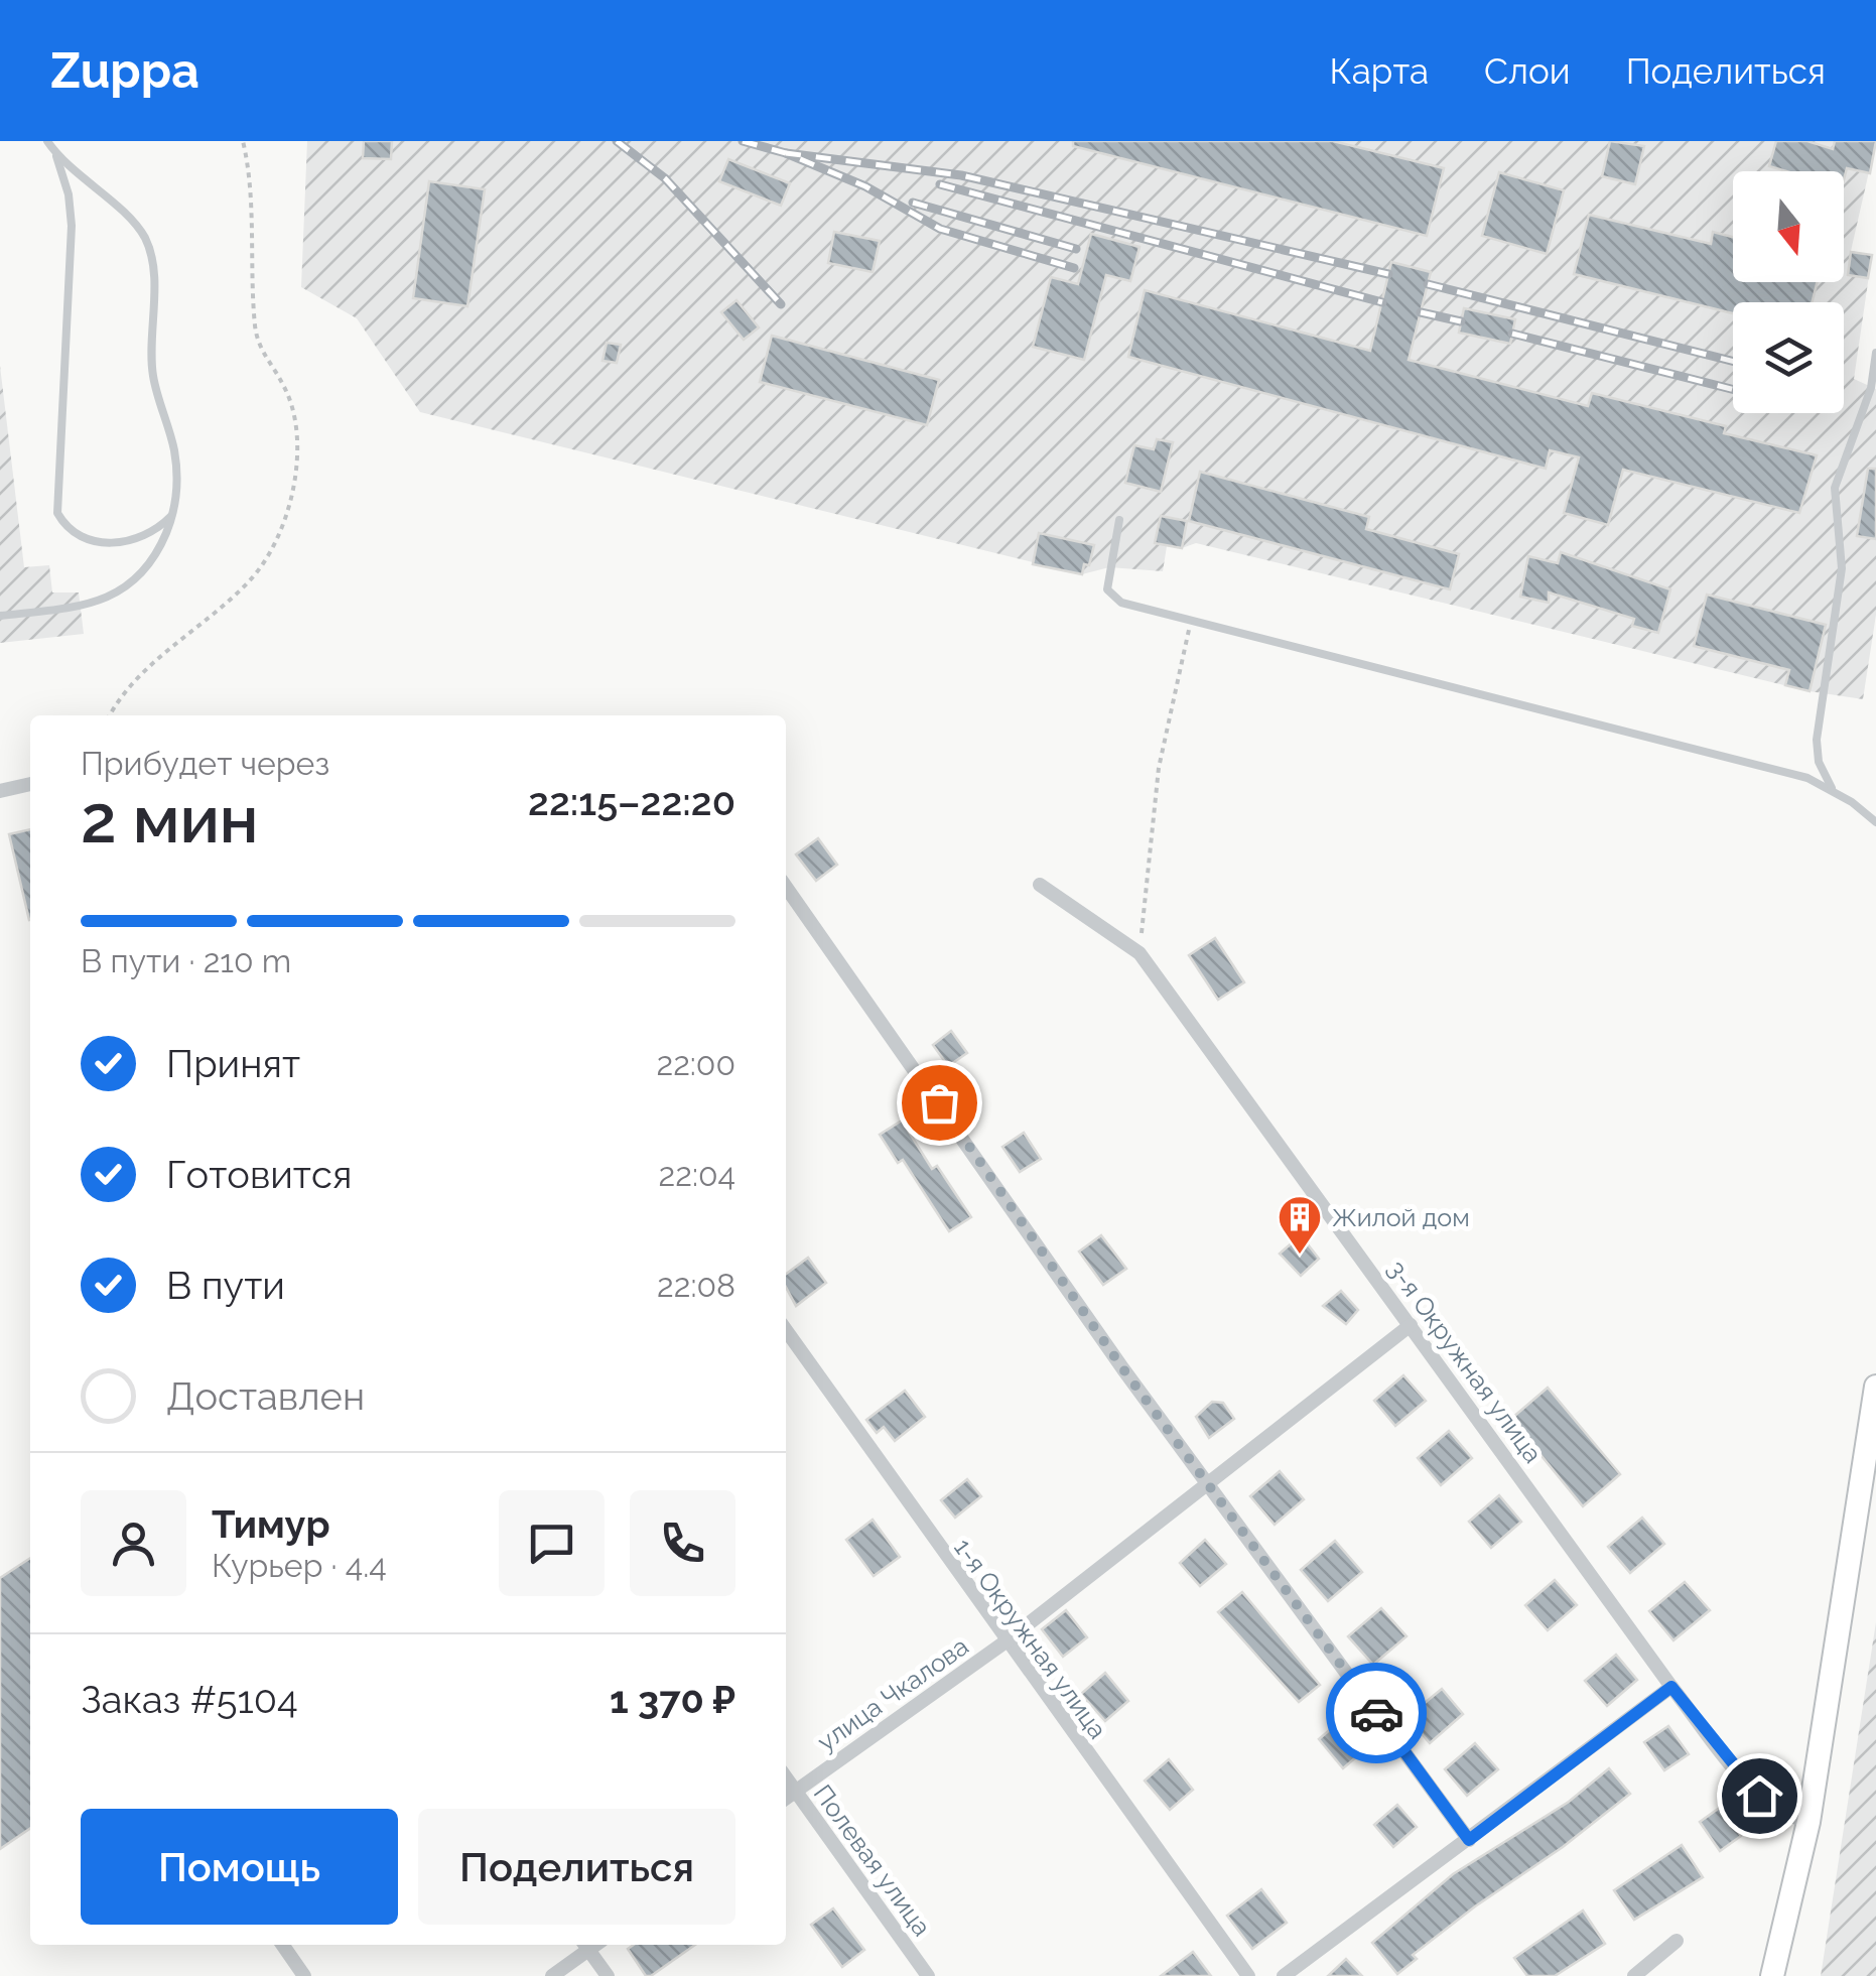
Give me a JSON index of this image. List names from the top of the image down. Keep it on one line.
{"streets":{"street":["3-я Окружная улица","1-я Окружная улица","улица Чкалова","Полевая улица"]},"crossings":[["3-я Окружная улица","улица Чкалова"],["1-я Окружная улица","улица Чкалова"],["улица Чкалова","Полевая улица"]],"places":{"building":["Жилой дом"]},"north":"bottom","page":{"header":"Zuppa","nav":["Карта","Слои","Поделиться"],"heading":["2 мин","Прибудет через","22:15–22:20"],"panel":["Тимур","Курьер · 4.4","Заказ #5104","1 370 ₽"],"bar":"В пути · 210 m","list":[["Принят","22:00"],["Готовится","22:04"],["В пути","22:08"],"Доставлен"],"buttons":["Помощь","Поделиться"]}}
